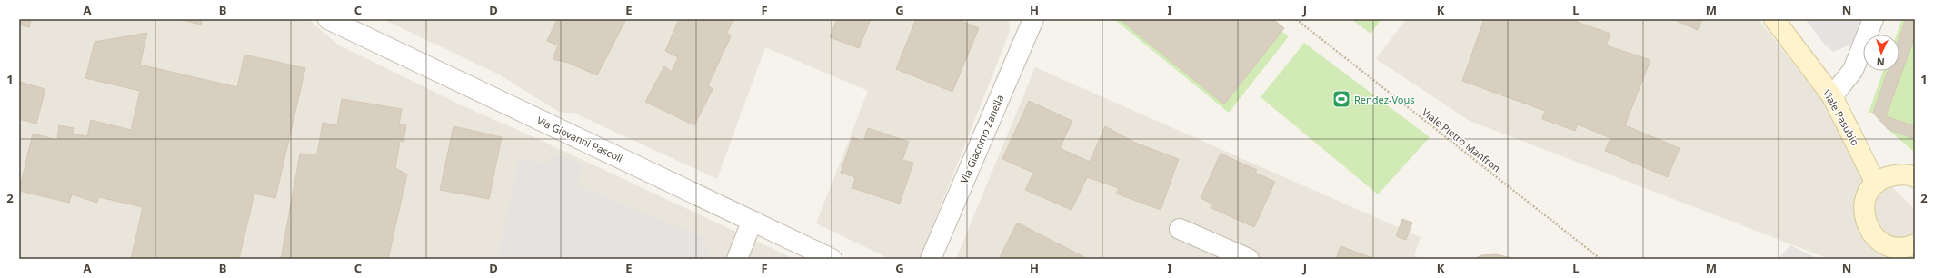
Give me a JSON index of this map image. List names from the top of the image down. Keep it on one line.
{"streets":{"street":["Viale Pasubio","Via Giovanni Pascoli","Via Giacomo Zanella"],"path":["Viale Pietro Manfron"]},"places":{"sports":["Rendez-Vous"]},"north":"bottom","grid":{"columns":["A","B","C","D","E","F","G","H","I","J","K","L","M","N"],"rows":["1","2"]}}
